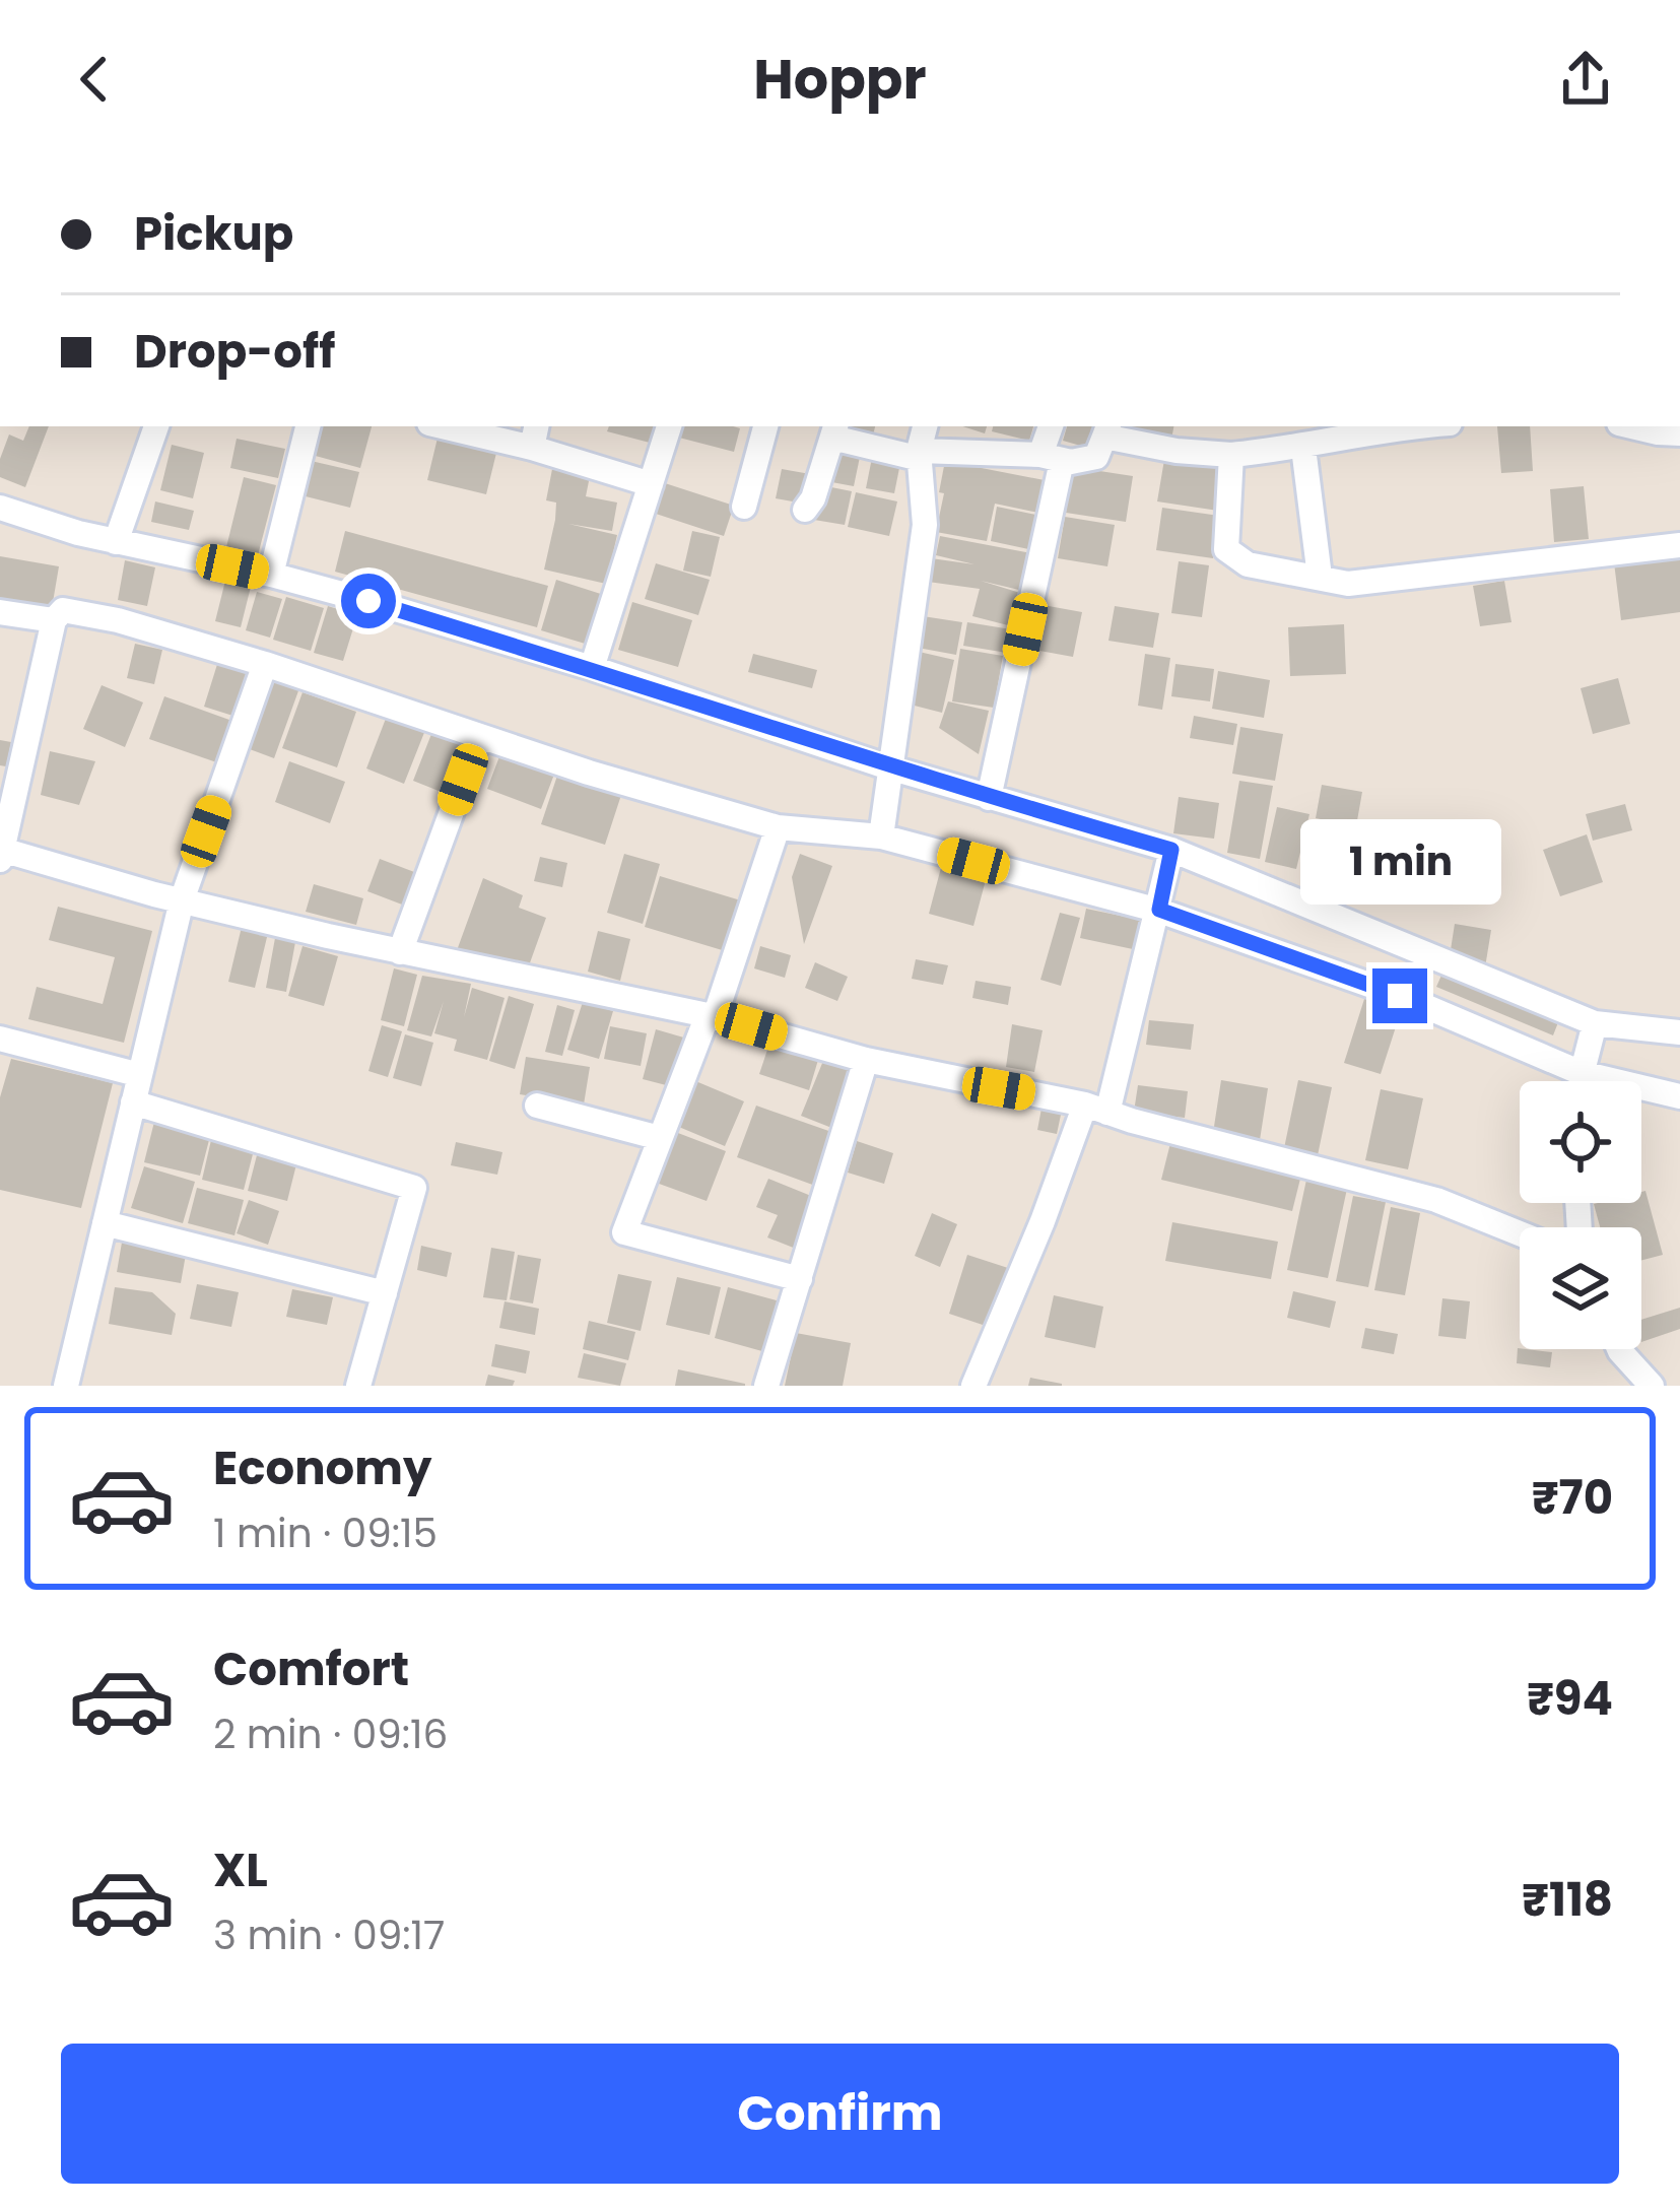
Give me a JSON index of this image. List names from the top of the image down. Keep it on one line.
{"page":{"header":"Hoppr","banner":["Pickup","Drop-off"],"bubble":"1 min","list":[{"name":"Economy","note":"1 min · 09:15","value":"₹70"},{"name":"Comfort","note":"2 min · 09:16","value":"₹94"},{"name":"XL","note":"3 min · 09:17","value":"₹118"}],"buttons":"Confirm"}}
